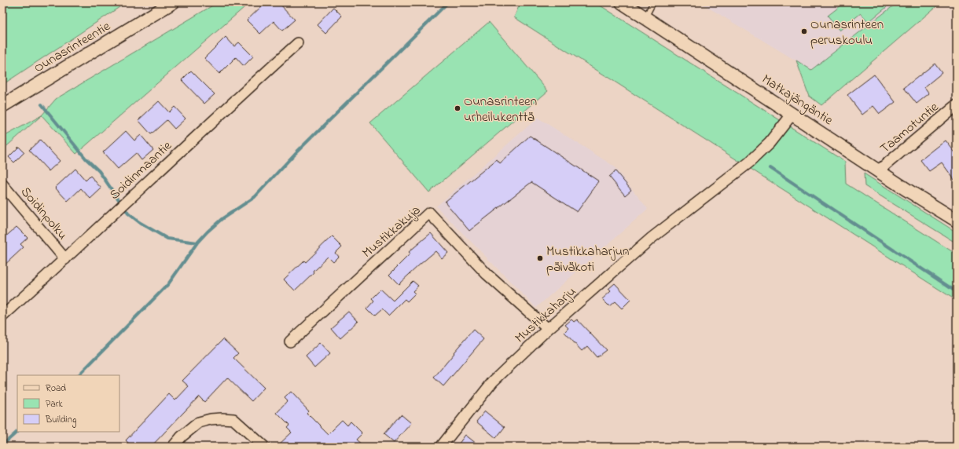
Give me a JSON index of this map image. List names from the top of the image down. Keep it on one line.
{"streets":{"street":["Ounasrinteentie","Matkajängäntie","Taamotuntie","Soidinmaantie","Soidinpolku","Mustikkakuja","Mustikkaharju"]},"crossings":[["Matkajängäntie","Taamotuntie"],["Matkajängäntie","Mustikkaharju"],["Soidinmaantie","Soidinpolku"],["Mustikkakuja","Mustikkaharju"]],"places":["Ounasrinteen peruskoulu","Ounasrinteen urheilukenttä","Mustikkaharjun päiväkoti"],"legend":["Road","Park","Building"]}
